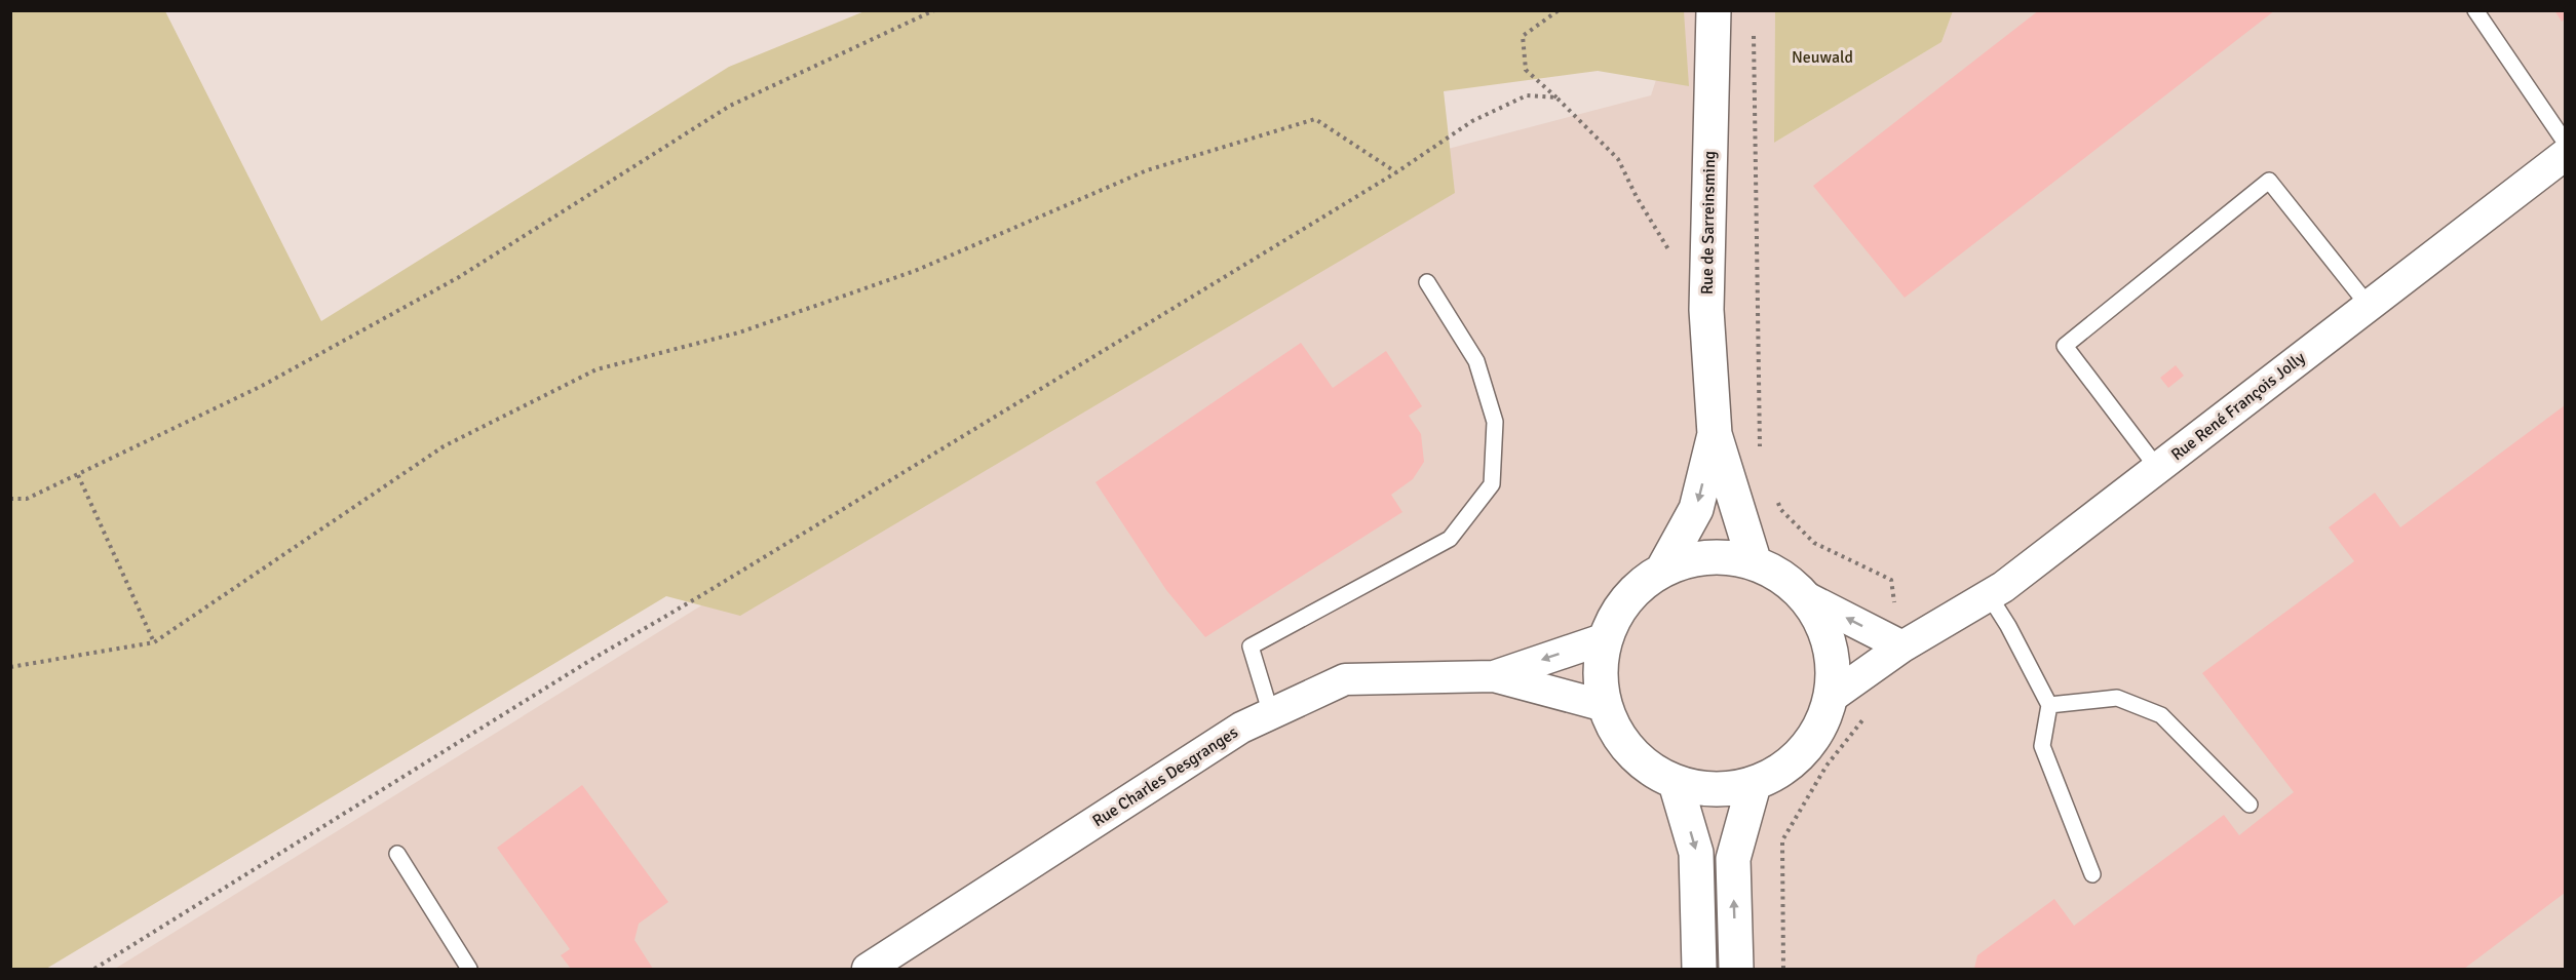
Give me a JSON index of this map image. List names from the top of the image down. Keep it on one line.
{"streets":{"street":["Rue de Sarreinsming","Rue René François Jolly","Rue Charles Desgranges"]},"parks":["Neuwald"]}
